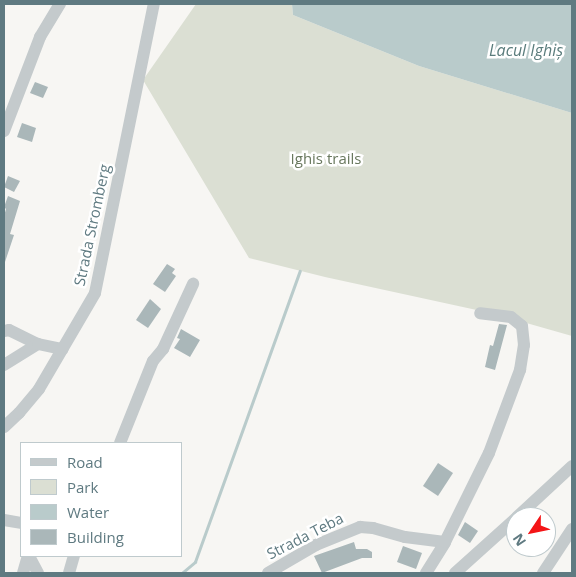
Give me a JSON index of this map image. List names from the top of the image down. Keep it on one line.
{"streets":{"street":["Strada Stromberg","Strada Teba"]},"water":["Lacul Ighiș"],"parks":["Ighis trails"],"legend":["Road","Park","Water","Building"],"north":"bottom left"}
